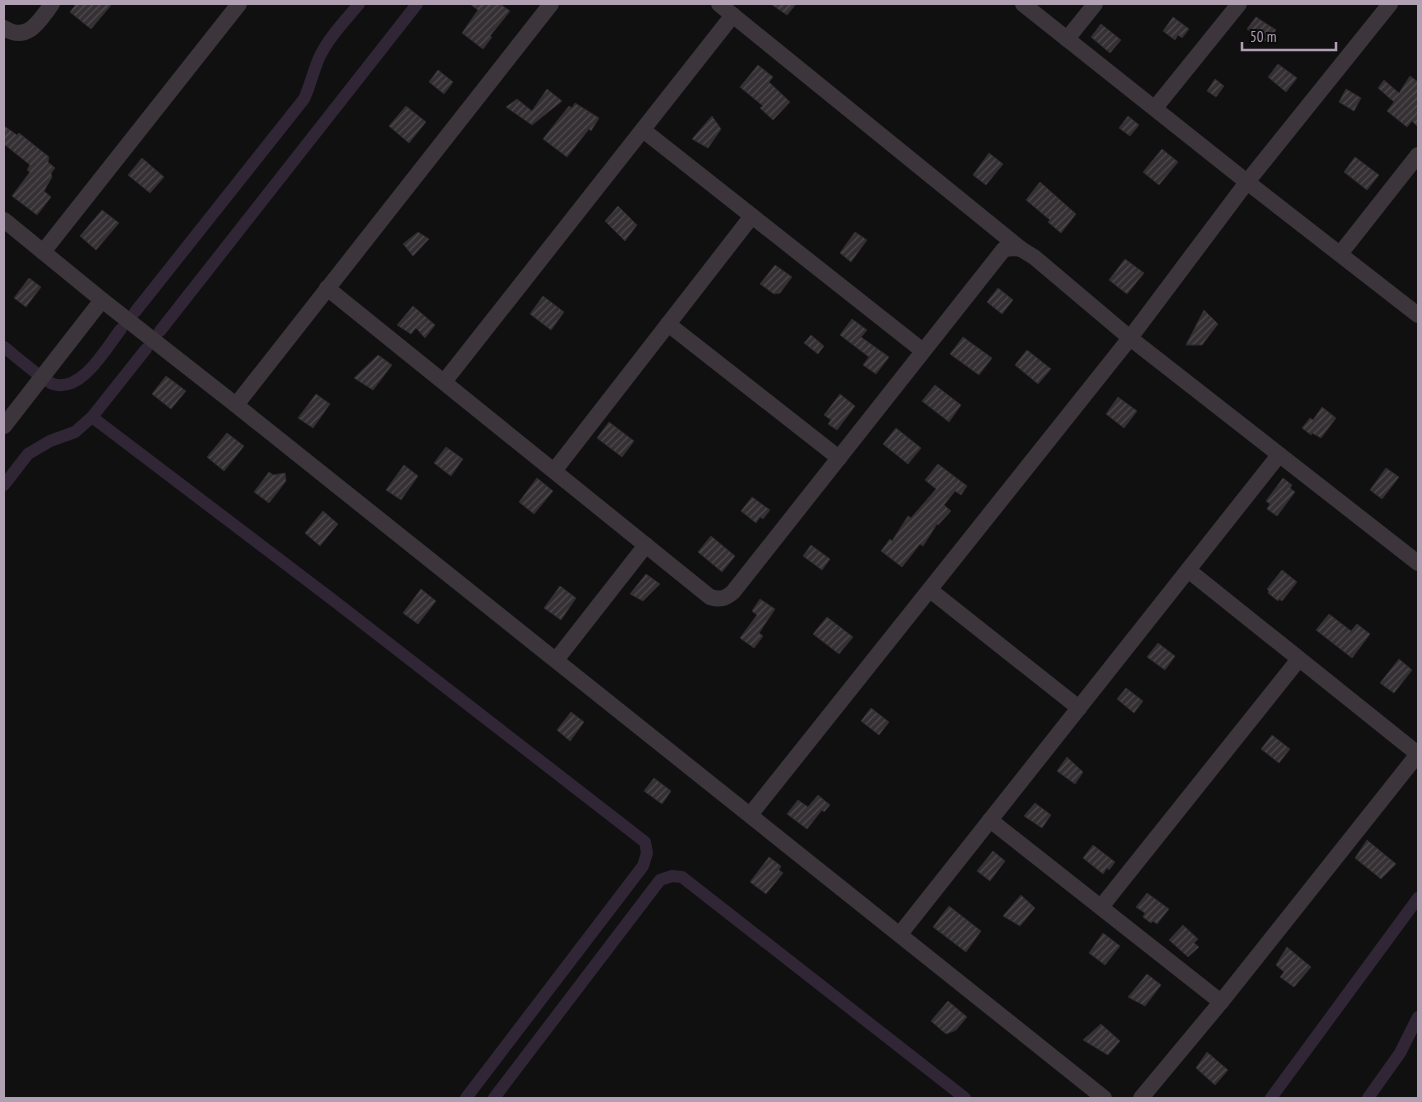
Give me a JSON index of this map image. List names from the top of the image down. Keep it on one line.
{"scale_bar":"50 m"}
